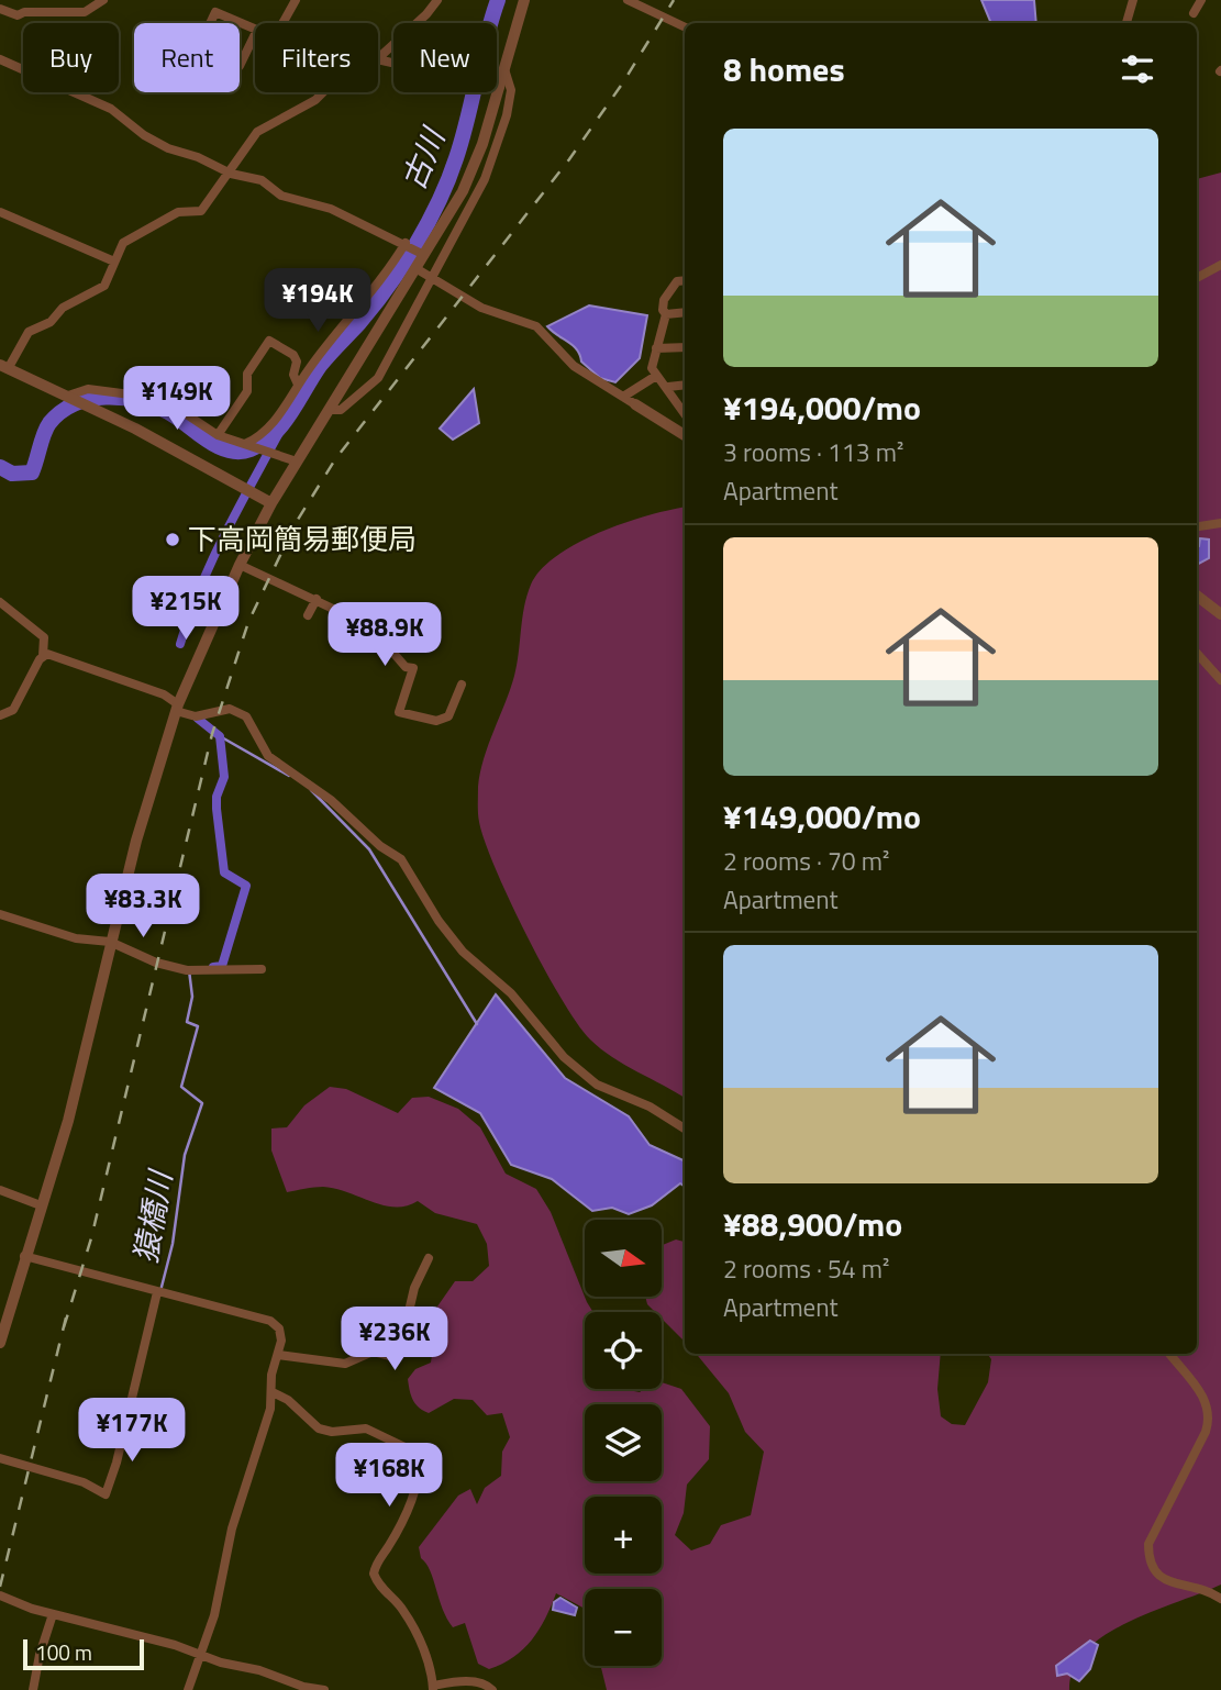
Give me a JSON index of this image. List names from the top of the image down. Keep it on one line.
{"water":["古川","猿橋川"],"places":["下高岡簡易郵便局"],"scale_bar":"100 m","north":"right","page":{"chip":["Buy","Rent","Filters","New"],"heading":"8 homes","list":[{"name":"¥194,000/mo","note":"3 rooms · 113 m² · Apartment"},{"name":"¥149,000/mo","note":"2 rooms · 70 m² · Apartment"},{"name":"¥88,900/mo","note":"2 rooms · 54 m² · Apartment"}],"price":["¥194K","¥149K","¥215K","¥88.9K","¥83.3K","¥236K","¥177K","¥168K"],"map_buttons":["+","−"],"scale":"100 m"}}
